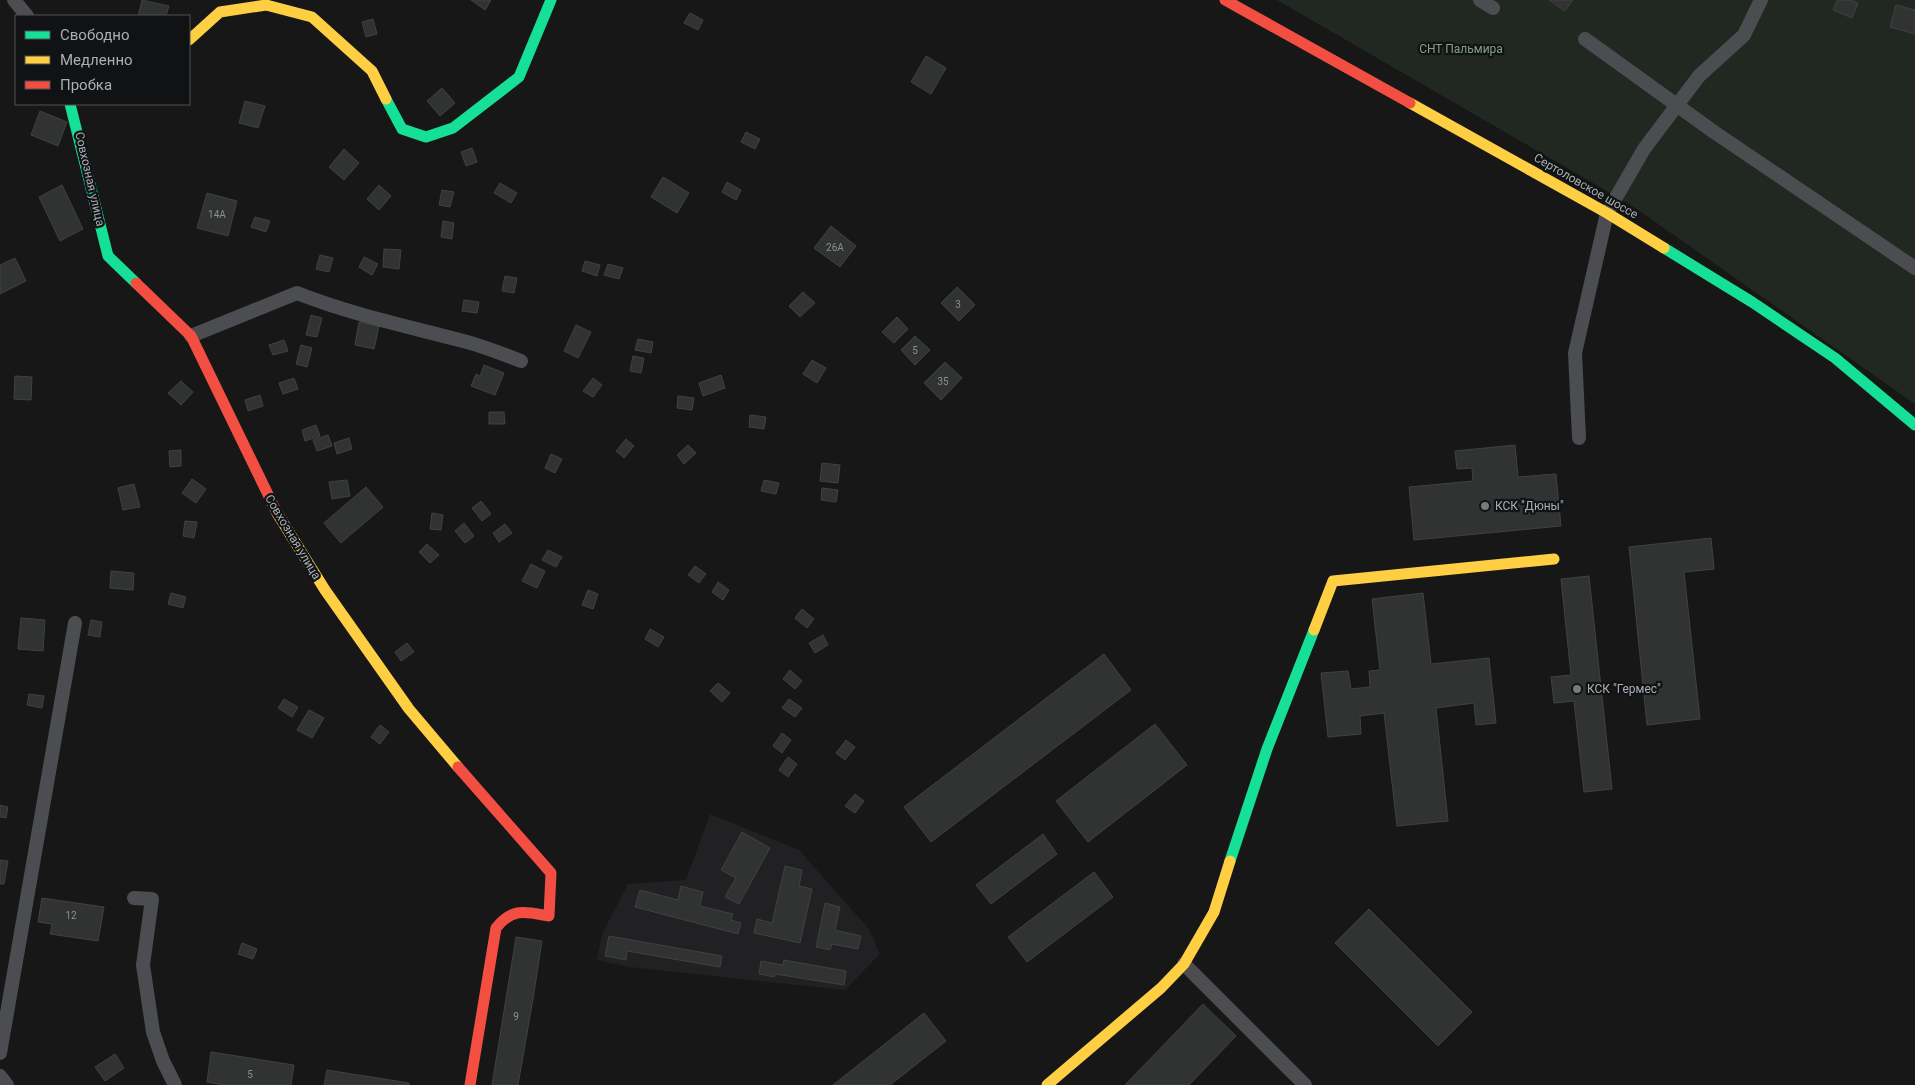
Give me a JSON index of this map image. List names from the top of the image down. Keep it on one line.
{"streets":{"street":["Совхозная улица","Сертоловское шоссе"]},"parks":["СНТ Пальмира"],"places":["КСК \"Дюны\"","КСК \"Гермес\""],"house_numbers":["14А","26А","3","5","35","12","9","5"],"legend":["Свободно","Медленно","Пробка"]}
